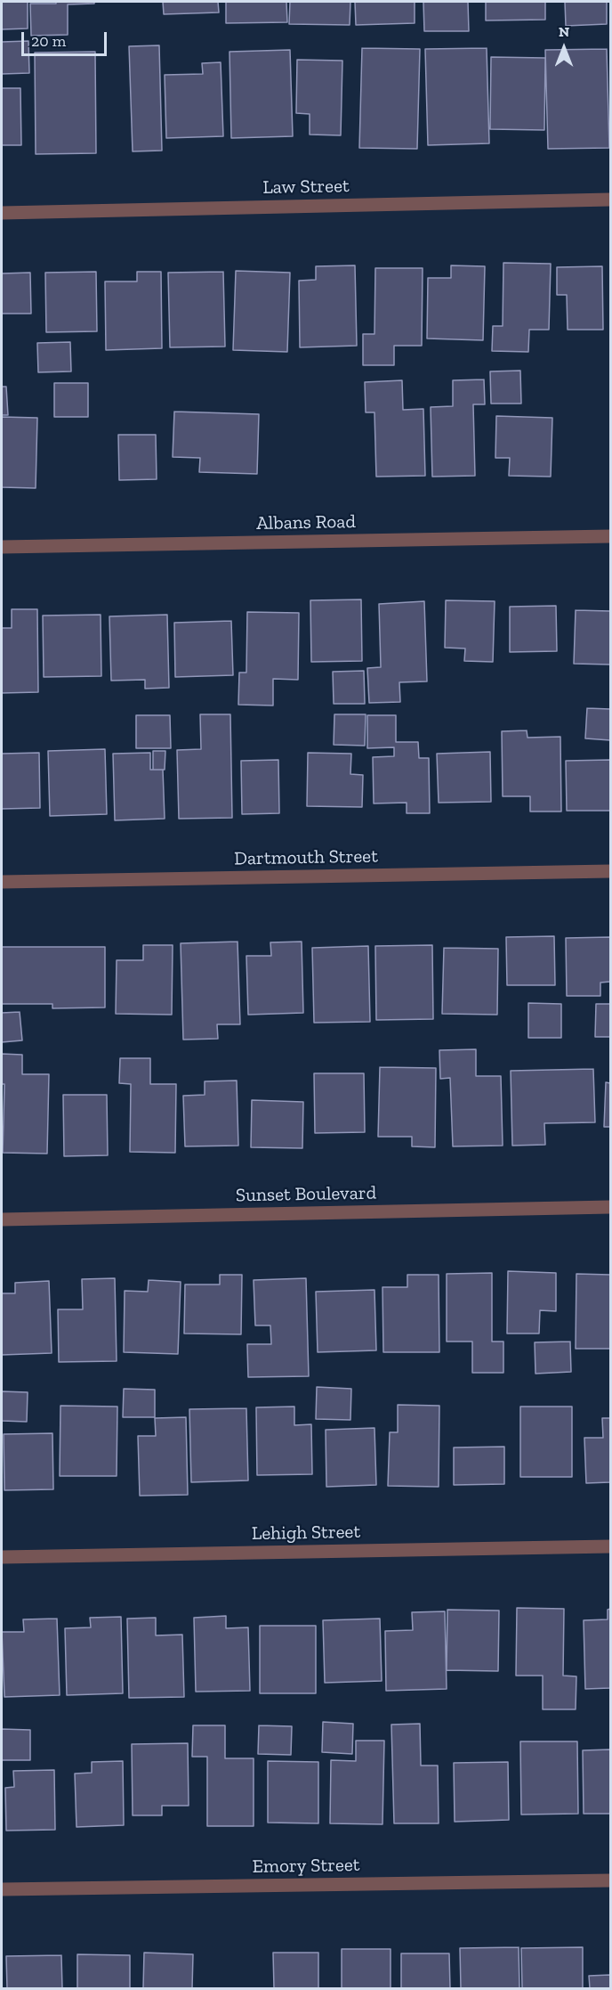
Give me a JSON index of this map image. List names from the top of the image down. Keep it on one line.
{"streets":{"street":["Law Street","Albans Road","Dartmouth Street","Sunset Boulevard","Lehigh Street","Emory Street"]},"scale_bar":"20 m","north":"top"}
